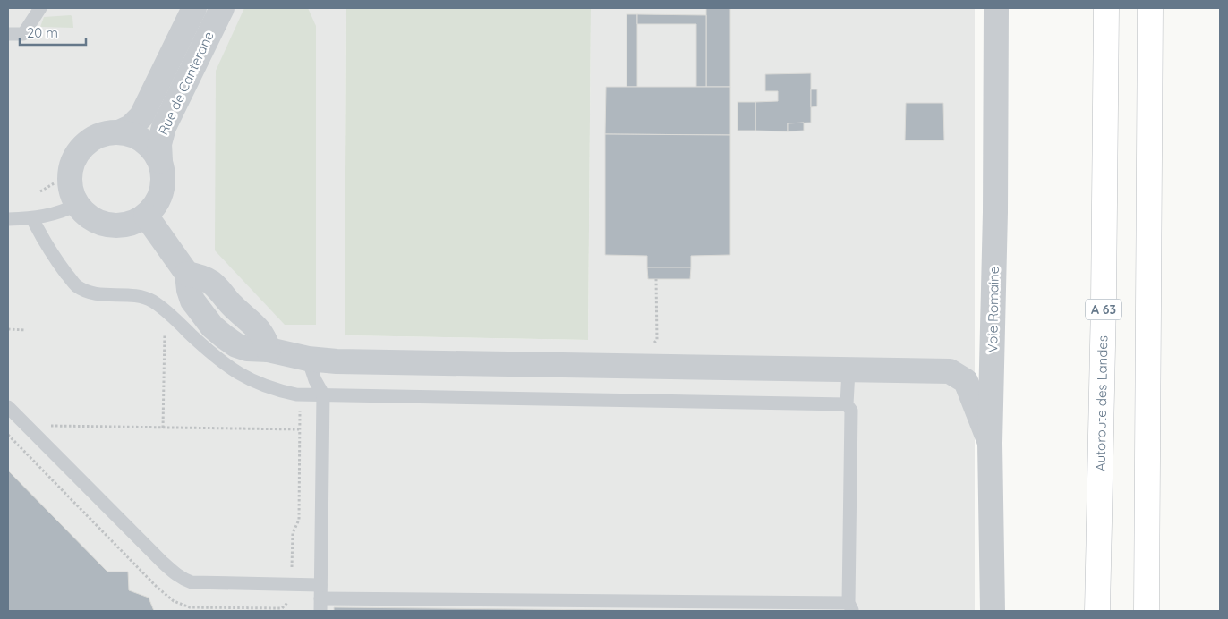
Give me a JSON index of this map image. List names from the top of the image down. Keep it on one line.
{"streets":{"highway":["A 63","Autoroute des Landes"],"street":["Rue de Canterane","Voie Romaine"]},"scale_bar":"20 m"}
